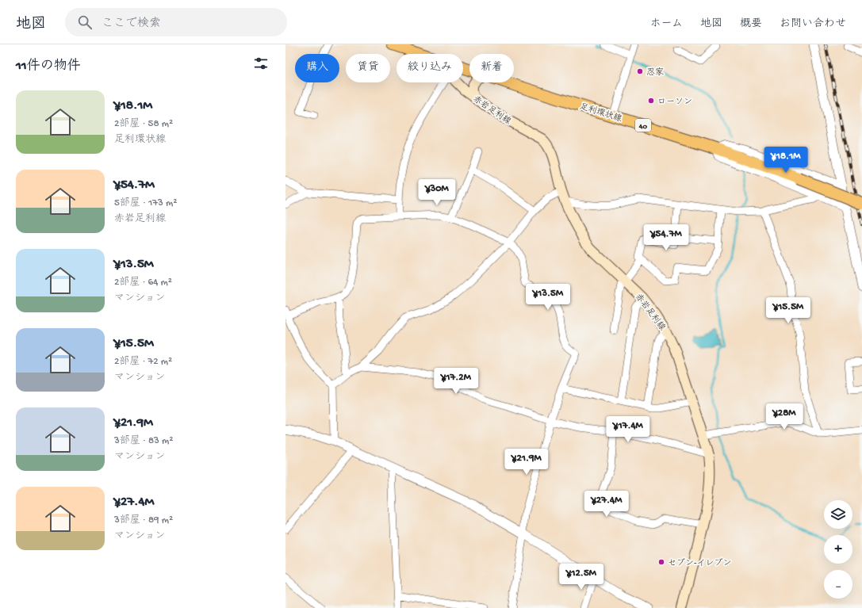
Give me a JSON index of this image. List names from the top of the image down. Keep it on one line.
{"streets":{"main road":["赤岩足利線","足利環状線","40"]},"places":["忍家","ローソン","セブン-イレブン"],"page":{"header":"地図","search":"ここで検索","nav":["ホーム","地図","概要","お問い合わせ"],"heading":"11件の物件","chip":["購入","賃貸","絞り込み","新着"],"list":[{"name":"¥18.1M","note":"2部屋 · 58 m² · 足利環状線"},{"name":"¥54.7M","note":"5部屋 · 173 m² · 赤岩足利線"},{"name":"¥13.5M","note":"2部屋 · 64 m² · マンション"},{"name":"¥15.5M","note":"2部屋 · 72 m² · マンション"},{"name":"¥21.9M","note":"3部屋 · 83 m² · マンション"},{"name":"¥27.4M","note":"3部屋 · 89 m² · マンション"}],"price":["¥18.1M","¥30M","¥54.7M","¥13.5M","¥15.5M","¥17.2M","¥28M","¥17.4M","¥21.9M","¥27.4M","¥12.5M"],"map_buttons":["+","−"]}}
